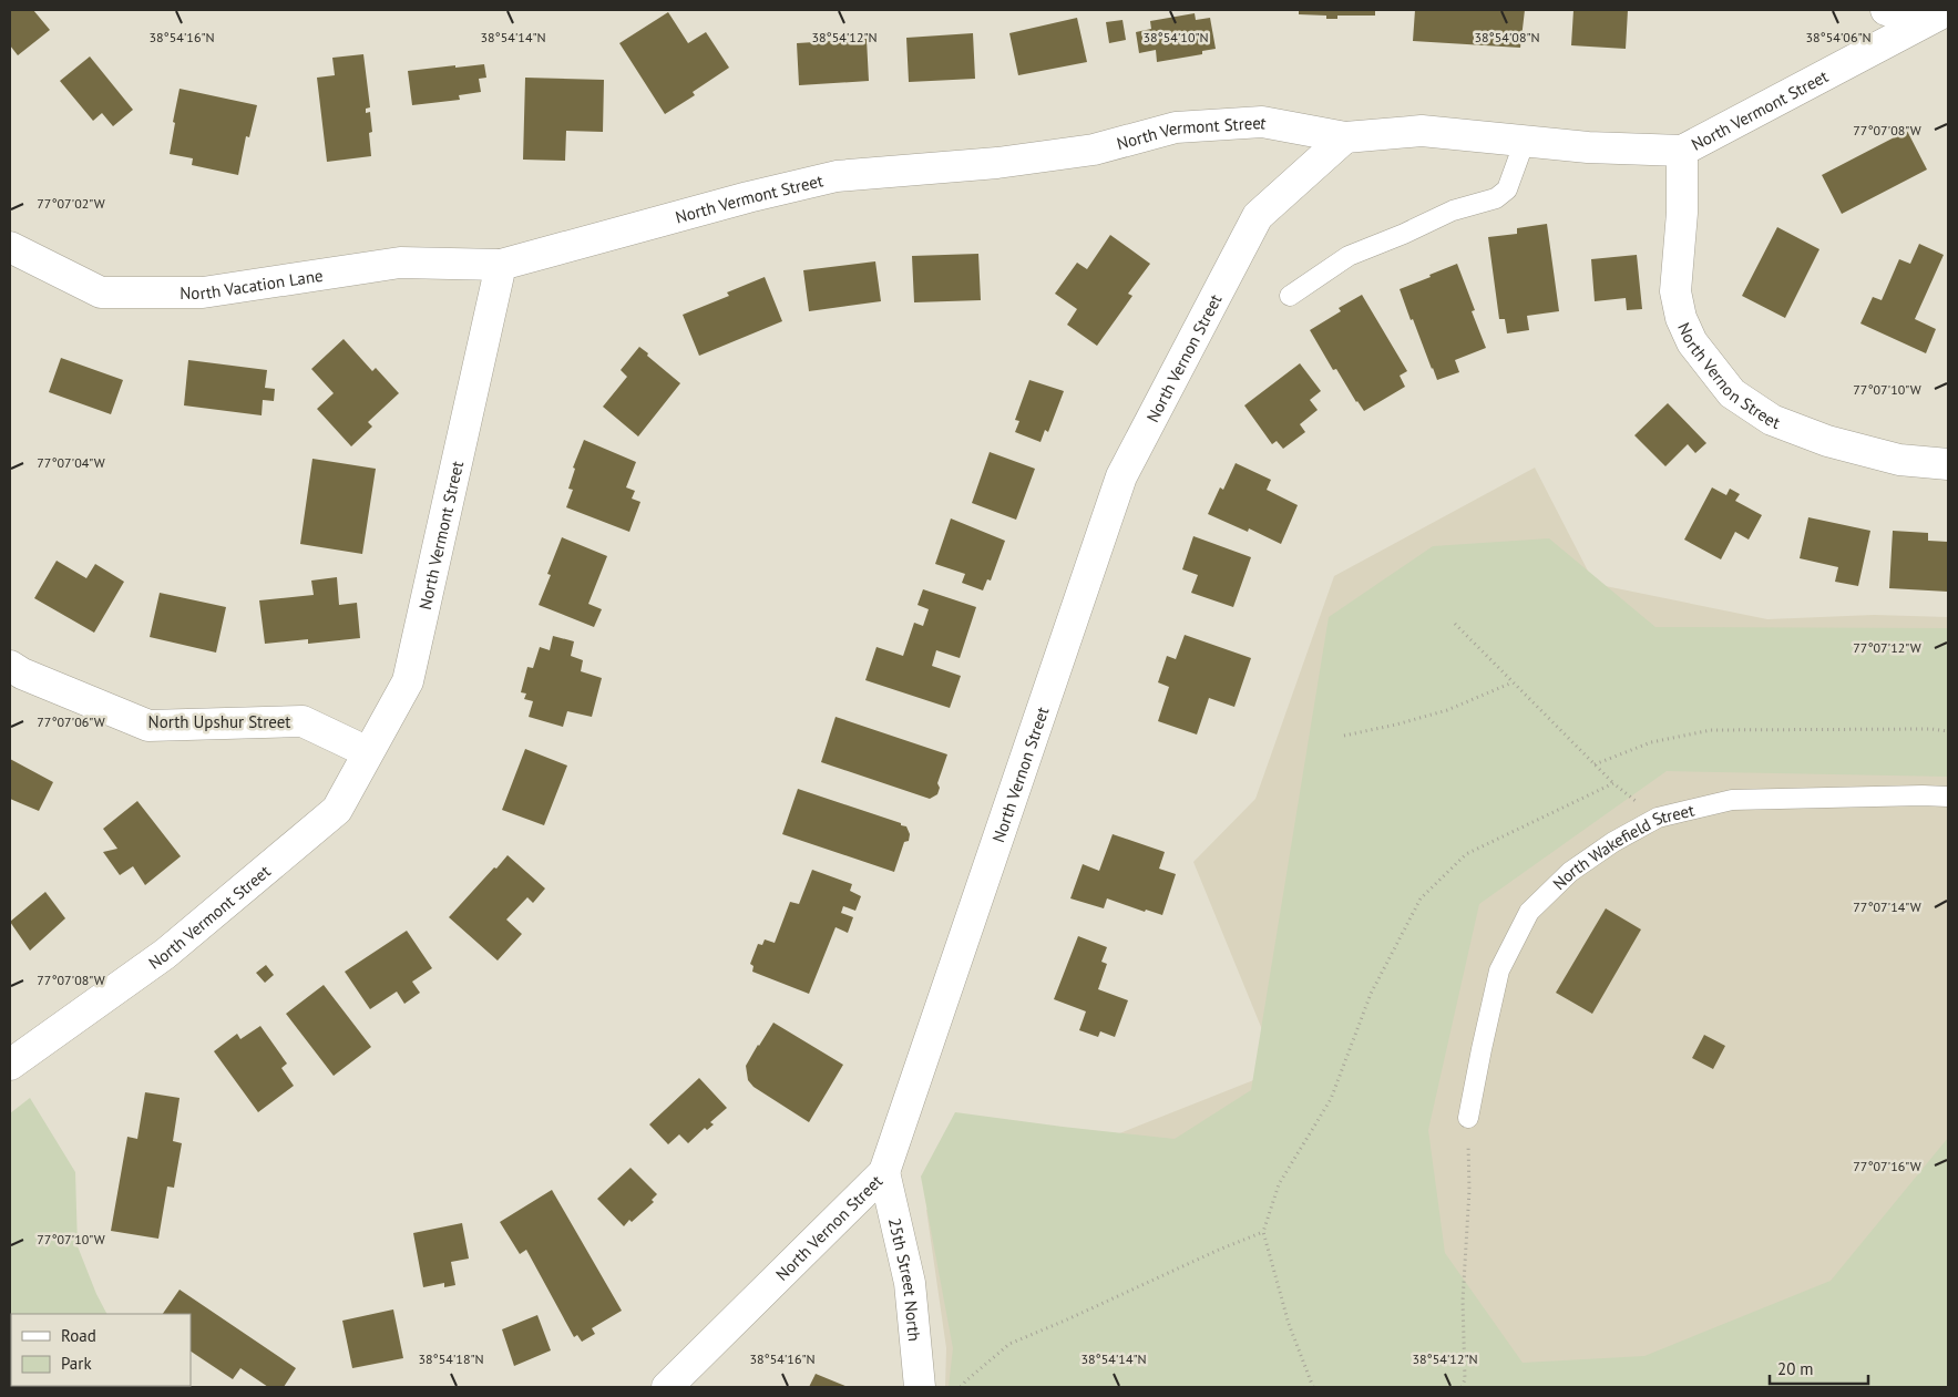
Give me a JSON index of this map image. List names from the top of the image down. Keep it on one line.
{"streets":{"street":["North Vermont Street","North Vacation Lane","North Vernon Street","North Upshur Street","25th Street North"],"lane":["North Wakefield Street"]},"crossings":[["North Vermont Street","North Vacation Lane"],["North Vermont Street","North Vernon Street"],["North Vermont Street","North Upshur Street"],["North Vernon Street","25th Street North"]],"legend":["Road","Park"],"scale_bar":"20 m","coordinates":["38°54'16\"N","38°54'14\"N","38°54'12\"N","38°54'10\"N","38°54'08\"N","38°54'06\"N","77°07'08\"W","77°07'02\"W","77°07'10\"W","77°07'04\"W","77°07'12\"W","77°07'06\"W","77°07'14\"W","77°07'16\"W","38°54'18\"N"]}
